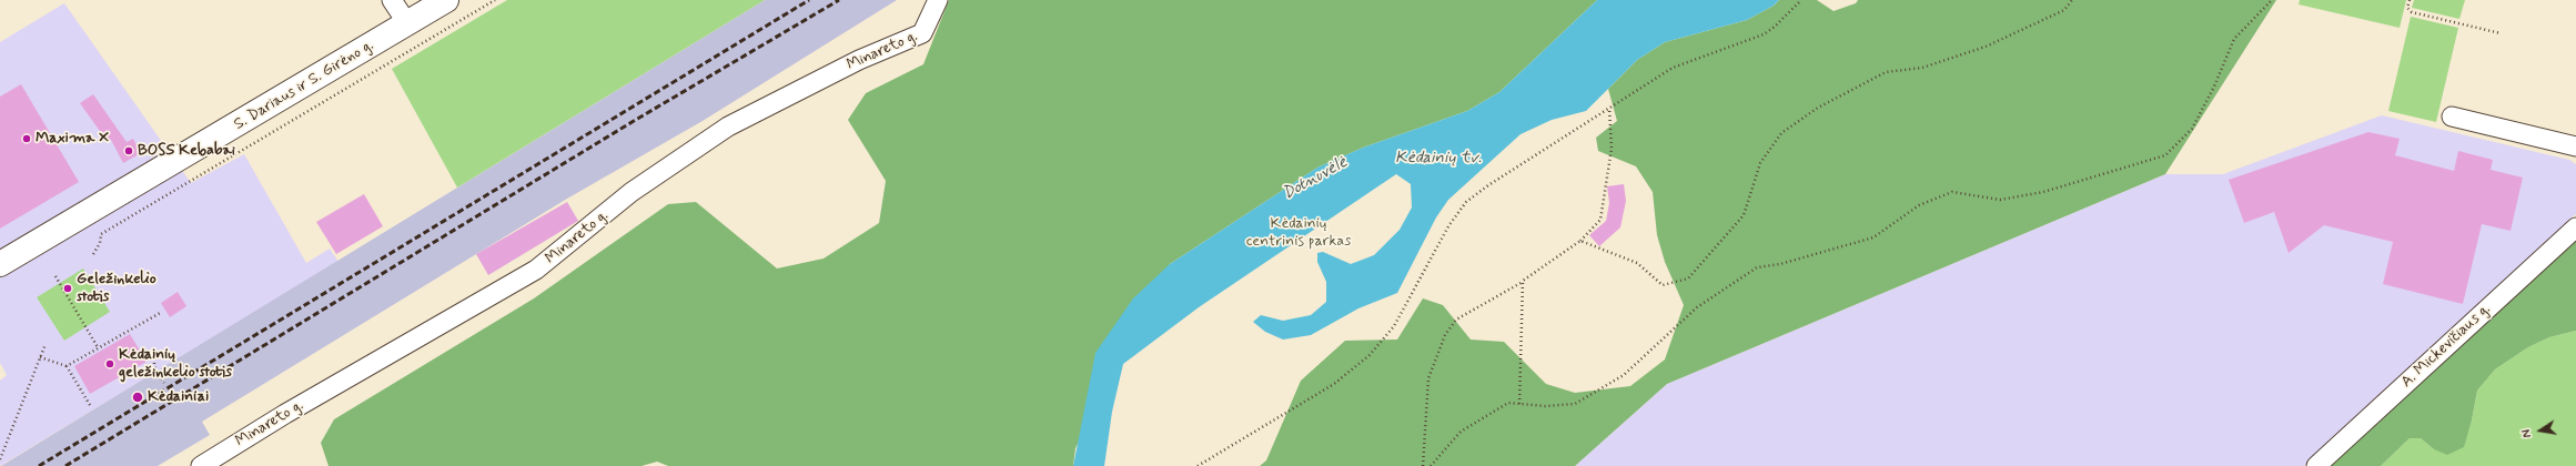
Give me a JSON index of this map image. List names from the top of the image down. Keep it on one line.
{"streets":{"main road":["S. Dariaus ir S. Girėno g."],"street":["Minareto g.","A. Mickevičiaus g."]},"water":["Kėdainių tv.","Dotnuvėlė"],"parks":["Kėdainių centrinis parkas"],"places":["Maxima X","BOSS Kebabai","Geležinkelio stotis","Kėdainių geležinkelio stotis","Kėdainiai"],"north":"left"}
